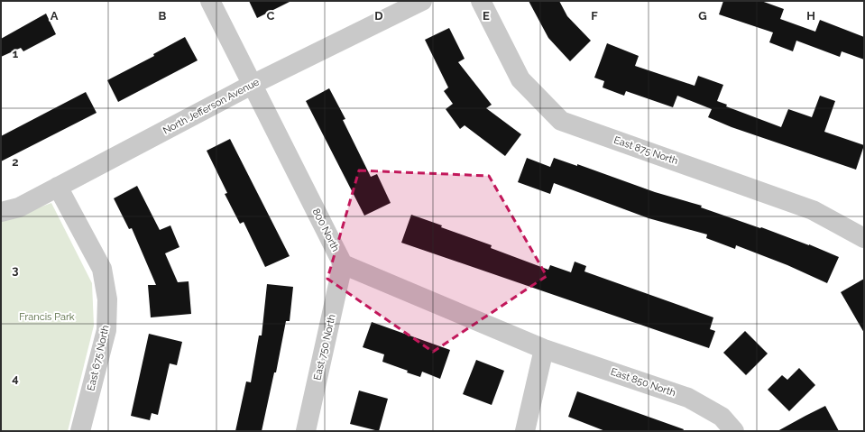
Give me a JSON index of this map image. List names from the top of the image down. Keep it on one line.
{"streets":{"street":["North Jefferson Avenue","East 875 North","800 North","East 750 North","East 675 North","East 850 North"]},"crossings":[["North Jefferson Avenue","800 North"],["North Jefferson Avenue","East 675 North"],["800 North","East 750 North"]],"parks":["Francis Park"],"grid":{"columns":["A","B","C","D","E","F","G","H"],"rows":["1","2","3","4"]}}
